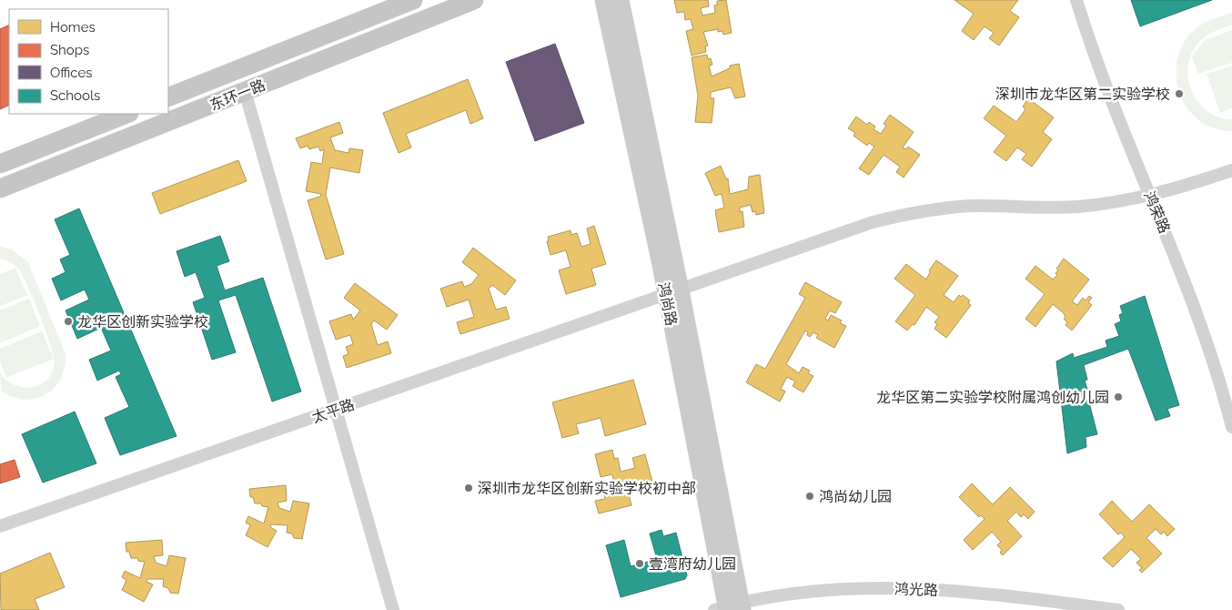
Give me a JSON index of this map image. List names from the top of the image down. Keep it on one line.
{"streets":{"main road":["东环一路"],"street":["鸿荣路","鸿尚路","太平路","鸿光路"]},"crossings":[["鸿荣路","太平路"],["鸿尚路","太平路"],["鸿尚路","鸿光路"]],"places":["深圳市龙华区第二实验学校","龙华区创新实验学校","龙华区第二实验学校附属鸿创幼儿园","深圳市龙华区创新实验学校初中部","鸿尚幼儿园","壹湾府幼儿园"],"legend":["Homes","Shops","Offices","Schools"]}
